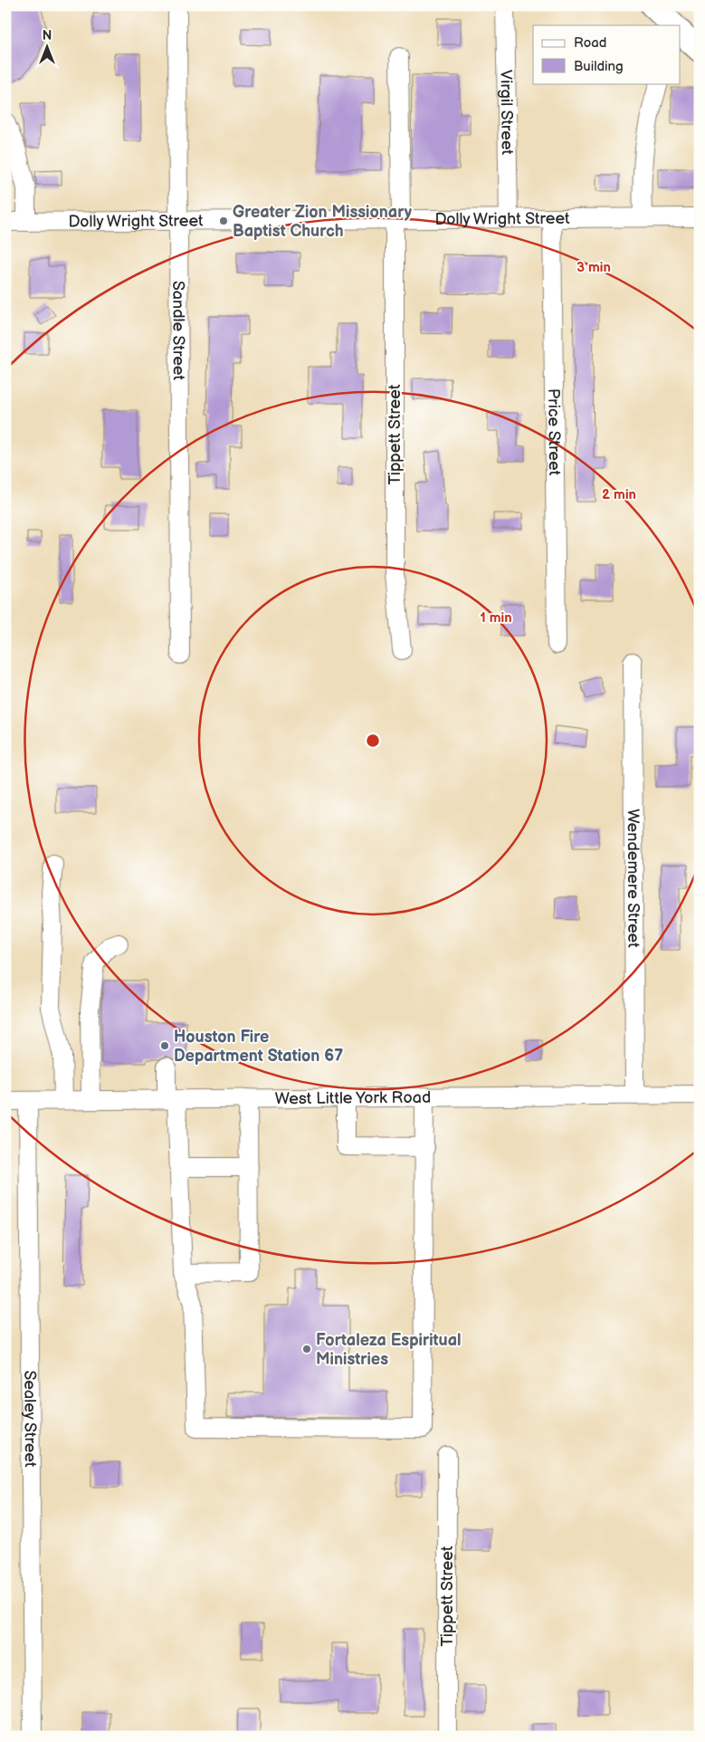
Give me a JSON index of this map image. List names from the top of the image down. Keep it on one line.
{"streets":{"street":["Virgil Street","Dolly Wright Street","Sandle Street","Price Street","Tippett Street","Wendemere Street","West Little York Road","Sealey Street"]},"crossings":[["Virgil Street","Dolly Wright Street"],["Dolly Wright Street","Sandle Street"],["Dolly Wright Street","Price Street"],["Dolly Wright Street","Tippett Street"],["Wendemere Street","West Little York Road"],["West Little York Road","Sealey Street"]],"places":["Greater Zion Missionary Baptist Church","Houston Fire Department Station 67","Fortaleza Espiritual Ministries"],"legend":["Road","Building"],"north":"top","rings":["3 min","2 min","1 min"]}
